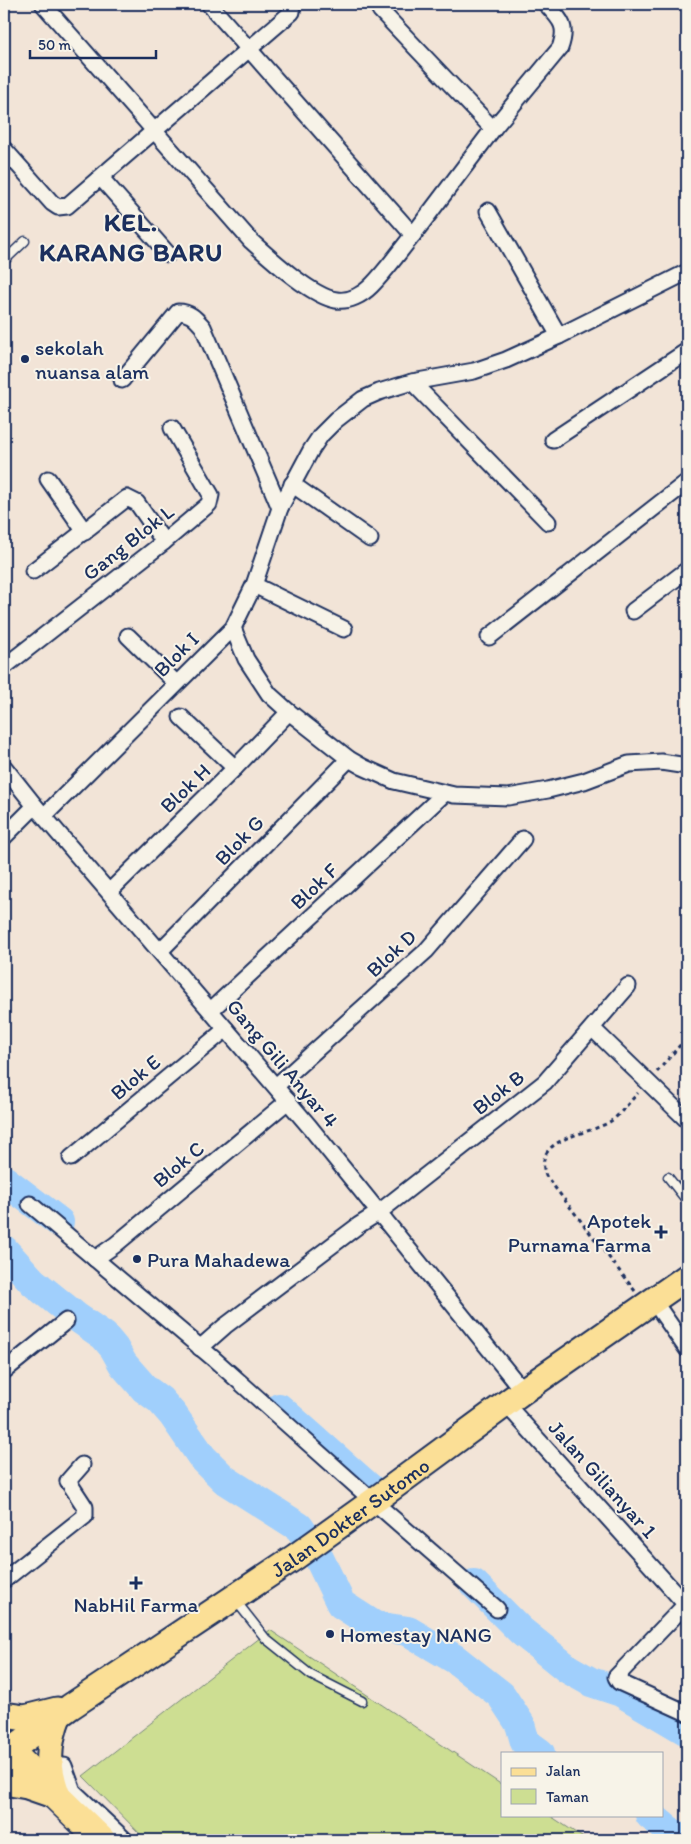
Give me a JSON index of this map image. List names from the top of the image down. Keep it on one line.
{"streets":{"main road":["Jalan Dokter Sutomo"],"street":["Gang Blok L","Blok I","Blok H","Blok G","Blok F","Blok D","Gang Gili Anyar 4","Blok E","Blok B","Blok C","Jalan Gilianyar 1"]},"crossings":[["Blok I","Gang Gili Anyar 4"],["Blok H","Gang Gili Anyar 4"],["Blok G","Gang Gili Anyar 4"],["Blok F","Gang Gili Anyar 4"],["Blok D","Gang Gili Anyar 4"],["Gang Gili Anyar 4","Blok E"],["Gang Gili Anyar 4","Blok B"],["Gang Gili Anyar 4","Blok C"],["Gang Gili Anyar 4","Jalan Gilianyar 1"],["Gang Gili Anyar 4","Jalan Dokter Sutomo"],["Jalan Gilianyar 1","Jalan Dokter Sutomo"]],"districts":["KEL. KARANG BARU"],"places":{"other":["sekolah nuansa alam","Pura Mahadewa","Homestay NANG"],"health":["Apotek Purnama Farma","NabHil Farma"]},"legend":["Jalan","Taman"],"scale_bar":"50 m"}
